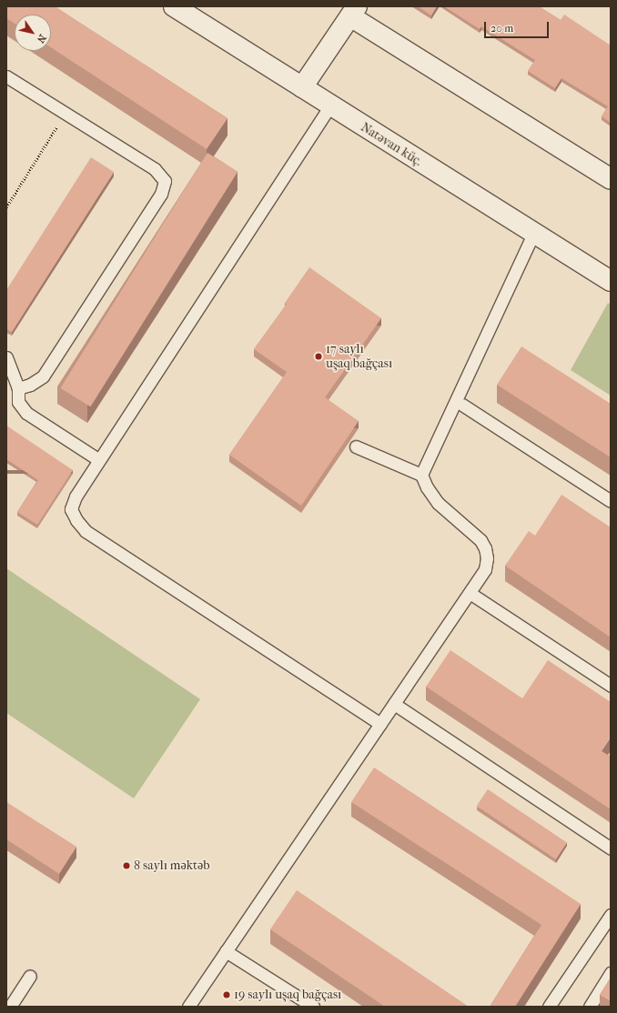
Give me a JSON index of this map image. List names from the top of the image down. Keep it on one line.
{"streets":{"street":["Natəvan küç."]},"places":["17 saylı uşaq bağçası","8 saylı məktəb","19 saylı uşaq bağçası"],"scale_bar":"20 m","north":"bottom right"}
